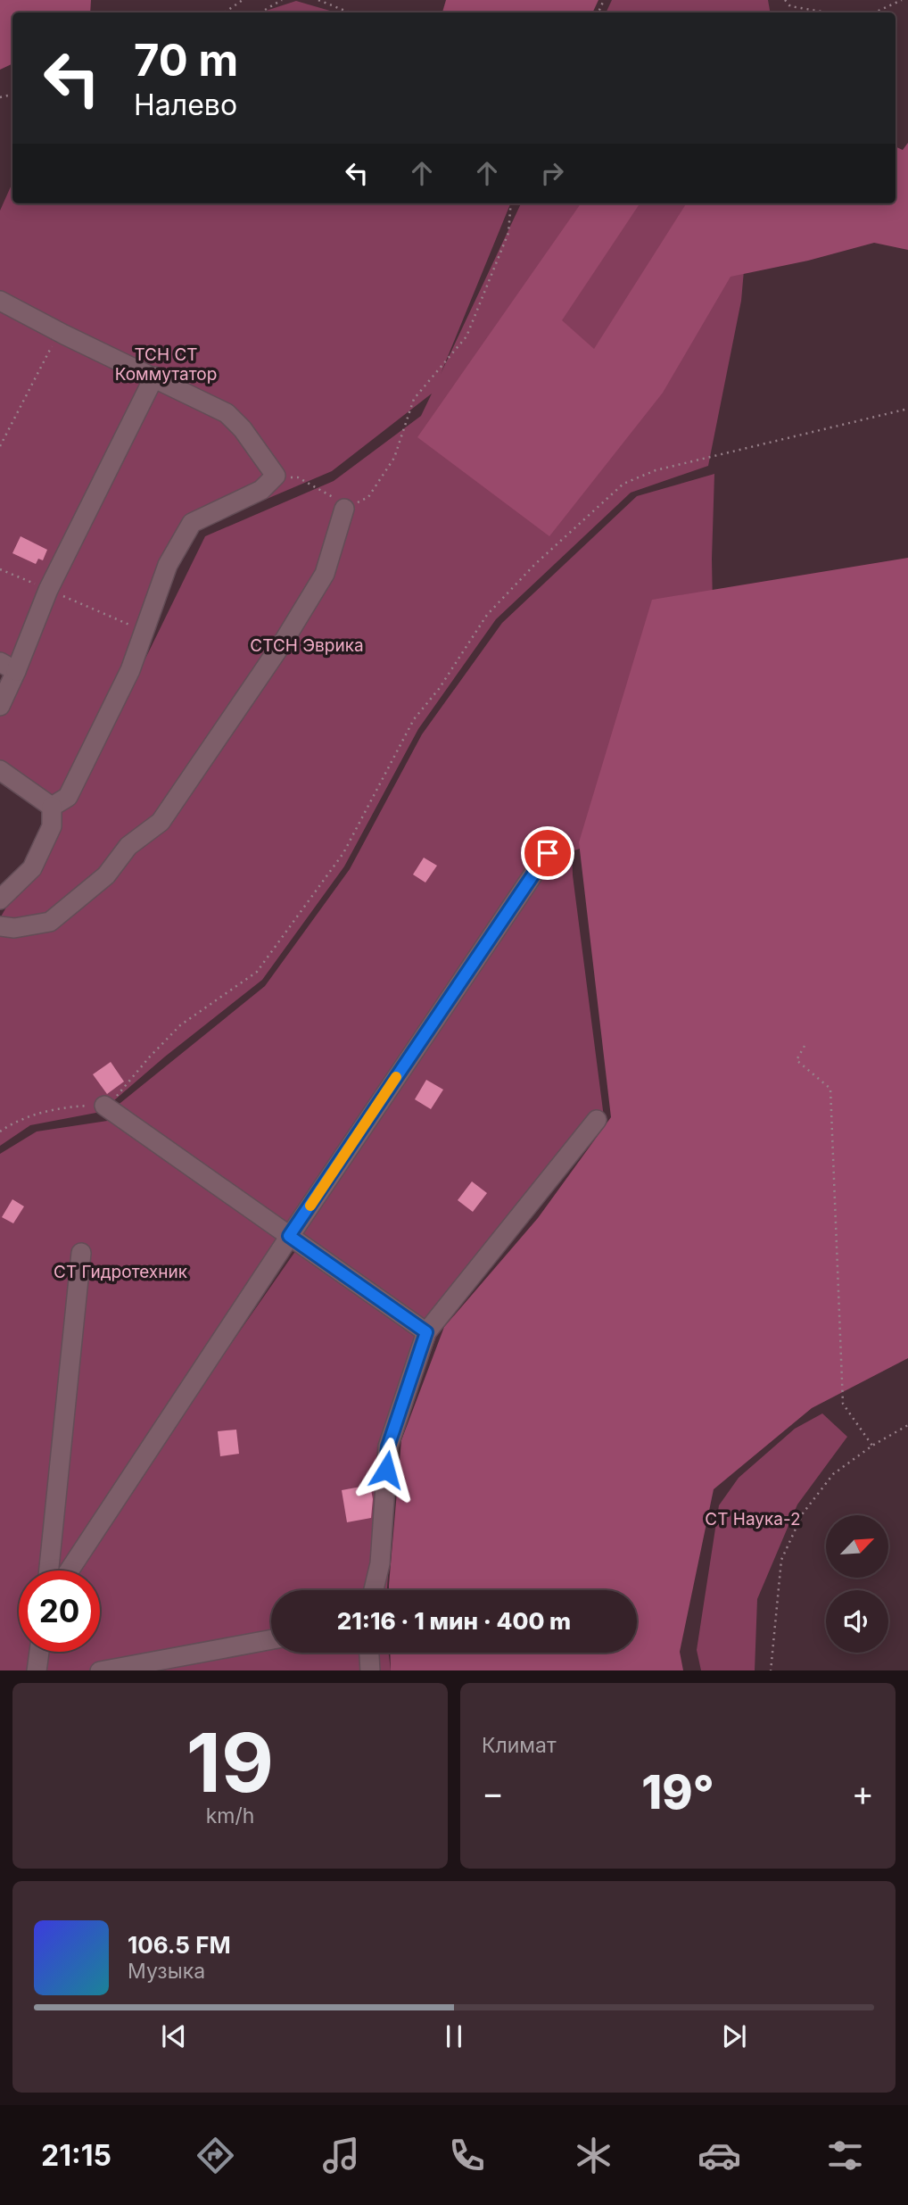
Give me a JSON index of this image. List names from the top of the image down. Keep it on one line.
{"parks":["ТСН СТ Коммутатор","СТСН Эврика","СТ Гидротехник","СТ Наука-2"],"north":"top right","page":{"turn":["70 m","Налево"],"limit":"20","trip":"21:16 · 1 мин · 400 m","tile":[["19","km/h"],"Климат"],"heat":["−","19°","+"],"song":["106.5 FM","Музыка"],"tabs":"21:15"}}
